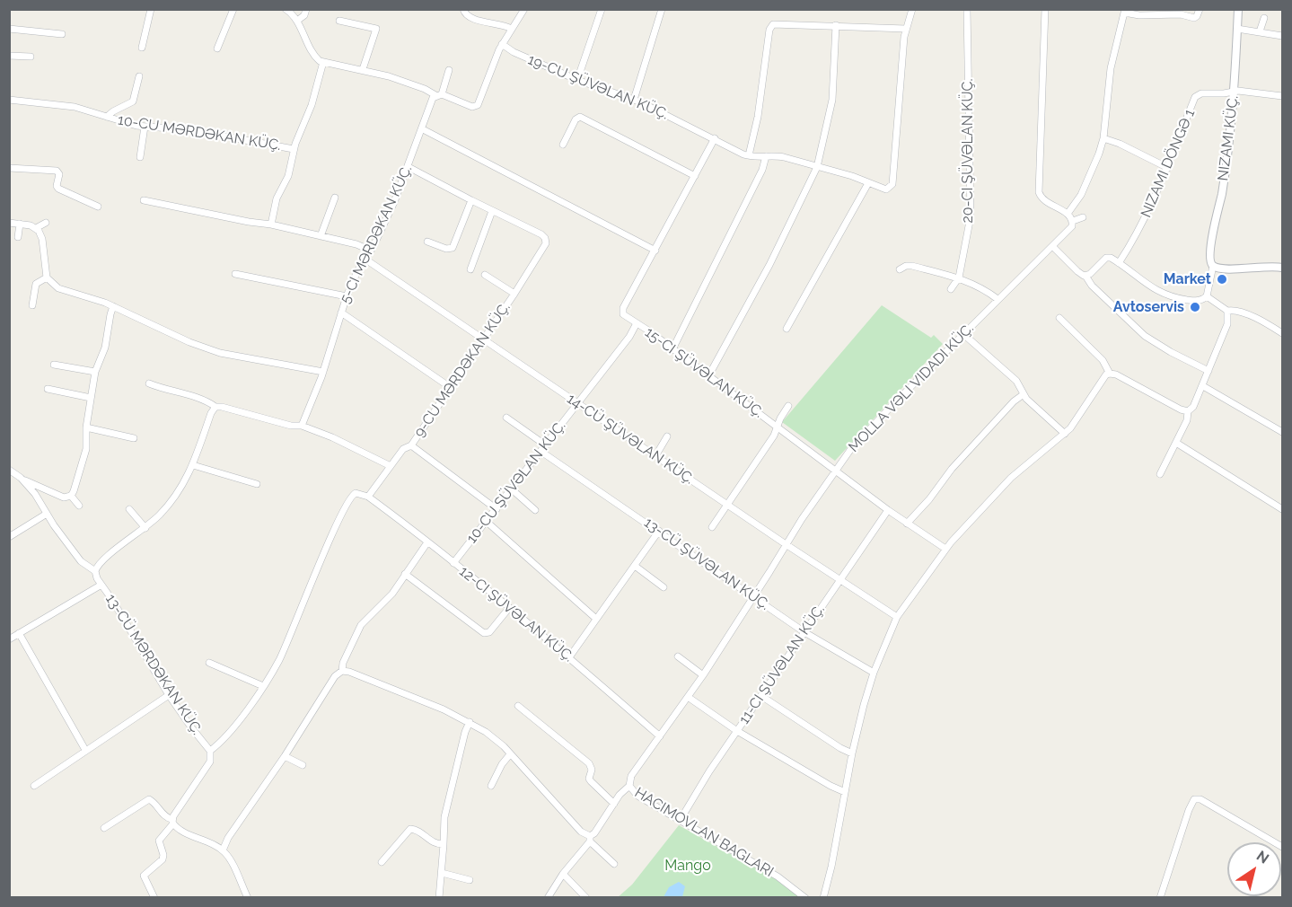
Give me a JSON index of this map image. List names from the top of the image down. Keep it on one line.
{"streets":{"street":["19-CU ŞÜVƏLAN KÜÇ.","10-CU MƏRDƏKAN KÜÇ.","NIZAMI KÜÇ.","20-CI ŞÜVƏLAN KÜÇ.","NIZAMI DÖNGƏ 1","5-CI MƏRDƏKAN KÜÇ.","9-CU MƏRDƏKAN KÜÇ.","15-CI ŞÜVƏLAN KÜÇ.","MOLLA VƏLI VIDADI KÜÇ.","14-CÜ ŞÜVƏLAN KÜÇ.","10-CU ŞÜVƏLAN KÜÇ.","13-CÜ ŞÜVƏLAN KÜÇ.","12-CI ŞÜVƏLAN KÜÇ.","13-CÜ MƏRDƏKAN KÜÇ.","11-CI ŞÜVƏLAN KÜÇ.","HACIMOVLAN BAGLARI"]},"crossings":[["19-CU ŞÜVƏLAN KÜÇ.","15-CI ŞÜVƏLAN KÜÇ."],["NIZAMI KÜÇ.","NIZAMI DÖNGƏ 1"],["5-CI MƏRDƏKAN KÜÇ.","9-CU MƏRDƏKAN KÜÇ."],["5-CI MƏRDƏKAN KÜÇ.","14-CÜ ŞÜVƏLAN KÜÇ."],["9-CU MƏRDƏKAN KÜÇ.","14-CÜ ŞÜVƏLAN KÜÇ."],["9-CU MƏRDƏKAN KÜÇ.","12-CI ŞÜVƏLAN KÜÇ."],["15-CI ŞÜVƏLAN KÜÇ.","MOLLA VƏLI VIDADI KÜÇ."],["15-CI ŞÜVƏLAN KÜÇ.","10-CU ŞÜVƏLAN KÜÇ."],["15-CI ŞÜVƏLAN KÜÇ.","11-CI ŞÜVƏLAN KÜÇ."],["MOLLA VƏLI VIDADI KÜÇ.","14-CÜ ŞÜVƏLAN KÜÇ."],["MOLLA VƏLI VIDADI KÜÇ.","13-CÜ ŞÜVƏLAN KÜÇ."],["MOLLA VƏLI VIDADI KÜÇ.","12-CI ŞÜVƏLAN KÜÇ."],["MOLLA VƏLI VIDADI KÜÇ.","HACIMOVLAN BAGLARI"],["14-CÜ ŞÜVƏLAN KÜÇ.","10-CU ŞÜVƏLAN KÜÇ."],["14-CÜ ŞÜVƏLAN KÜÇ.","11-CI ŞÜVƏLAN KÜÇ."],["10-CU ŞÜVƏLAN KÜÇ.","13-CÜ ŞÜVƏLAN KÜÇ."],["10-CU ŞÜVƏLAN KÜÇ.","12-CI ŞÜVƏLAN KÜÇ."],["13-CÜ ŞÜVƏLAN KÜÇ.","11-CI ŞÜVƏLAN KÜÇ."],["11-CI ŞÜVƏLAN KÜÇ.","HACIMOVLAN BAGLARI"]],"parks":["Mango"],"places":["Market","Avtoservis"],"north":"top right"}
